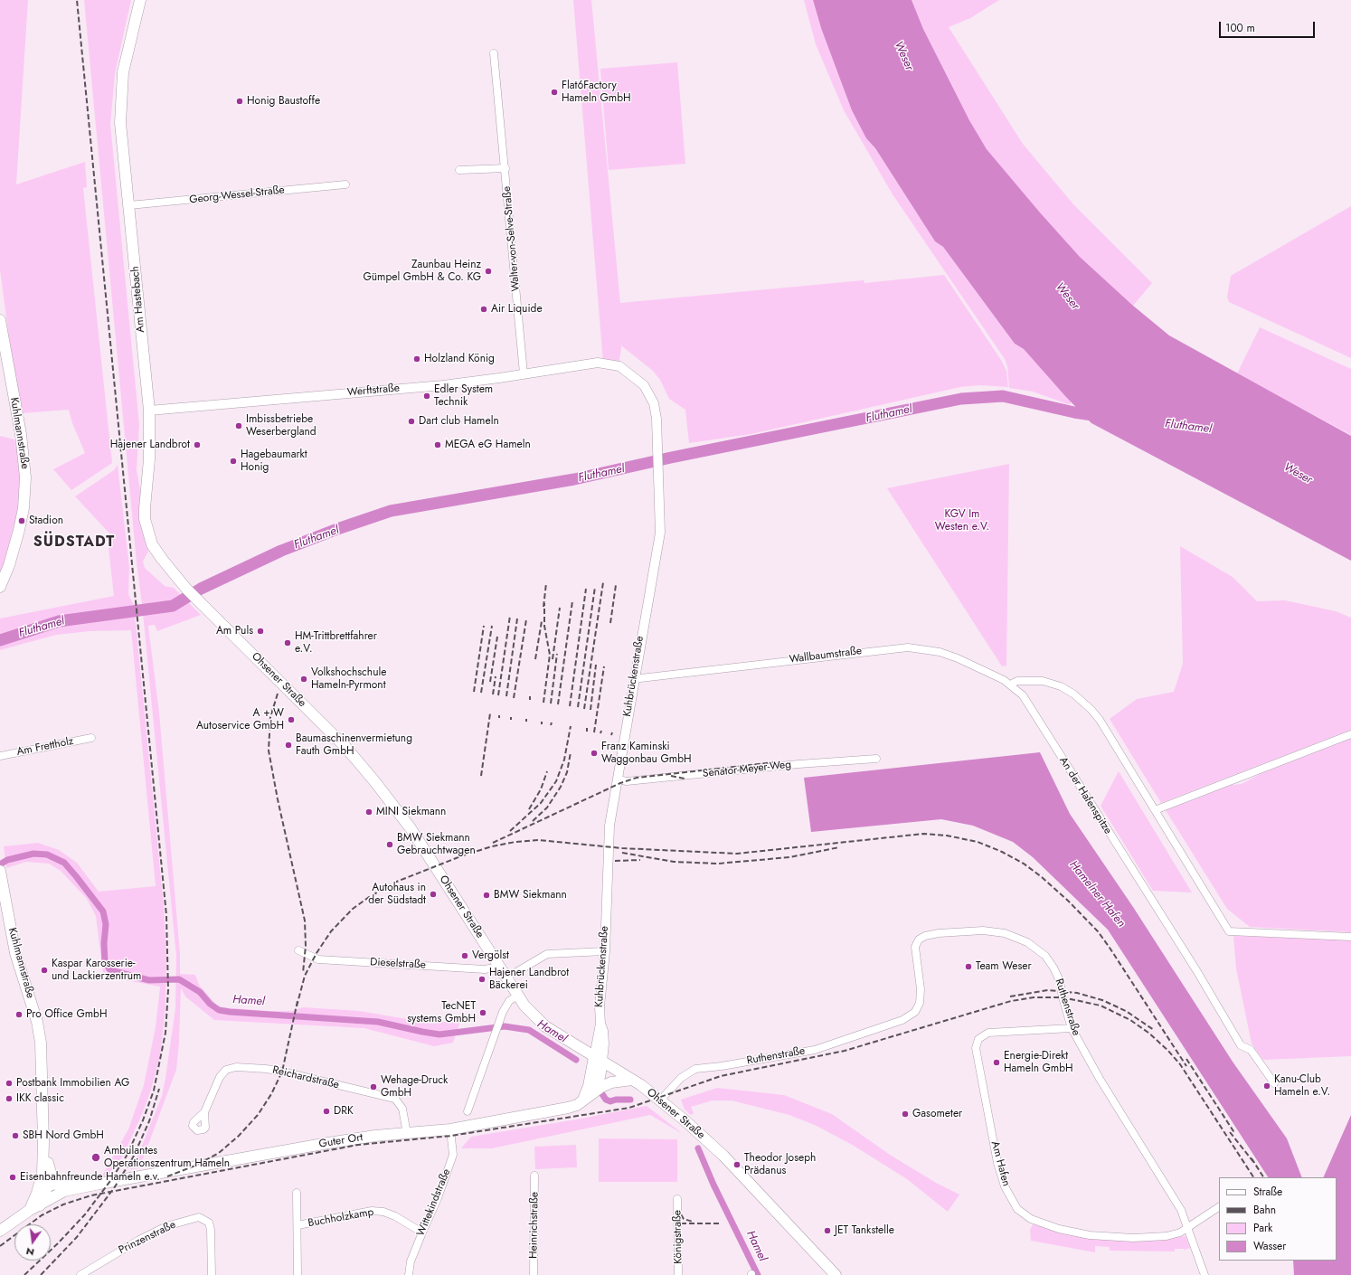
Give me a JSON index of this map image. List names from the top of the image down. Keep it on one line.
{"streets":{"main road":["Am Hastebach","Kuhlmannstraße","Ohsener Straße","Guter Ort"],"street":["Georg-Wessel-Straße","Walter-von-Selve-Straße","Werftstraße","Wallbaumstraße","Kuhbrückenstraße","Am Frettholz","Senator-Meyer-Weg","An der Hafenspitze","Dieselstraße","Ruthenstraße","Reichardstraße","Am Hafen","Wittekindstraße","Buchholzkamp","Heinrichstraße","Königstraße","Prinzenstraße"]},"crossings":[["Georg-Wessel-Straße","Am Hastebach"],["Walter-von-Selve-Straße","Werftstraße"],["Am Hastebach","Werftstraße"],["Am Hastebach","Ohsener Straße"],["Werftstraße","Kuhbrückenstraße"],["Wallbaumstraße","Kuhbrückenstraße"],["Wallbaumstraße","An der Hafenspitze"],["Kuhbrückenstraße","Ohsener Straße"],["Kuhbrückenstraße","Senator-Meyer-Weg"],["Ohsener Straße","Dieselstraße"],["Ohsener Straße","Ruthenstraße"],["Ohsener Straße","Guter Ort"],["Ruthenstraße","Am Hafen"],["Reichardstraße","Guter Ort"],["Guter Ort","Wittekindstraße"],["Wittekindstraße","Buchholzkamp"]],"districts":["SÜDSTADT"],"water":["Weser","Fluthamel","Hamelner Hafen","Hamel"],"parks":["KGV Im Westen e.V."],"places":["Flat6Factory Hameln GmbH","Honig Baustoffe","Zaunbau Heinz Gümpel GmbH & Co. KG","Air Liquide","Holzland König","Edler System Technik","Dart club Hameln","Imbissbetriebe Weserbergland","Hajener Landbrot","MEGA eG Hameln","Hagebaumarkt Honig","Stadion","Am Puls","HM-Trittbrettfahrer e.V.","Volkshochschule Hameln-Pyrmont","A + W Autoservice GmbH","Baumaschinenvermietung Fauth GmbH","Franz Kaminski Waggonbau GmbH","MINI Siekmann","BMW Siekmann Gebrauchtwagen","Autohaus in der Südstadt","BMW Siekmann","Vergölst","Team Weser","Kaspar Karosserie- und Lackierzentrum","Hajener Landbrot Bäckerei","TecNET systems GmbH","Pro Office GmbH","Energie-Direkt Hameln GmbH","Postbank Immobilien AG","Kanu-Club Hameln e.V.","Wehage-Druck GmbH","IKK classic","DRK","Gasometer","SBH Nord GmbH","Ambulantes Operationszentrum Hameln","Theodor Joseph Prädanus","Eisenbahnfreunde Hameln e.v.","JET Tankstelle"],"legend":["Straße","Bahn","Park","Wasser"],"scale_bar":"100 m","north":"bottom"}
